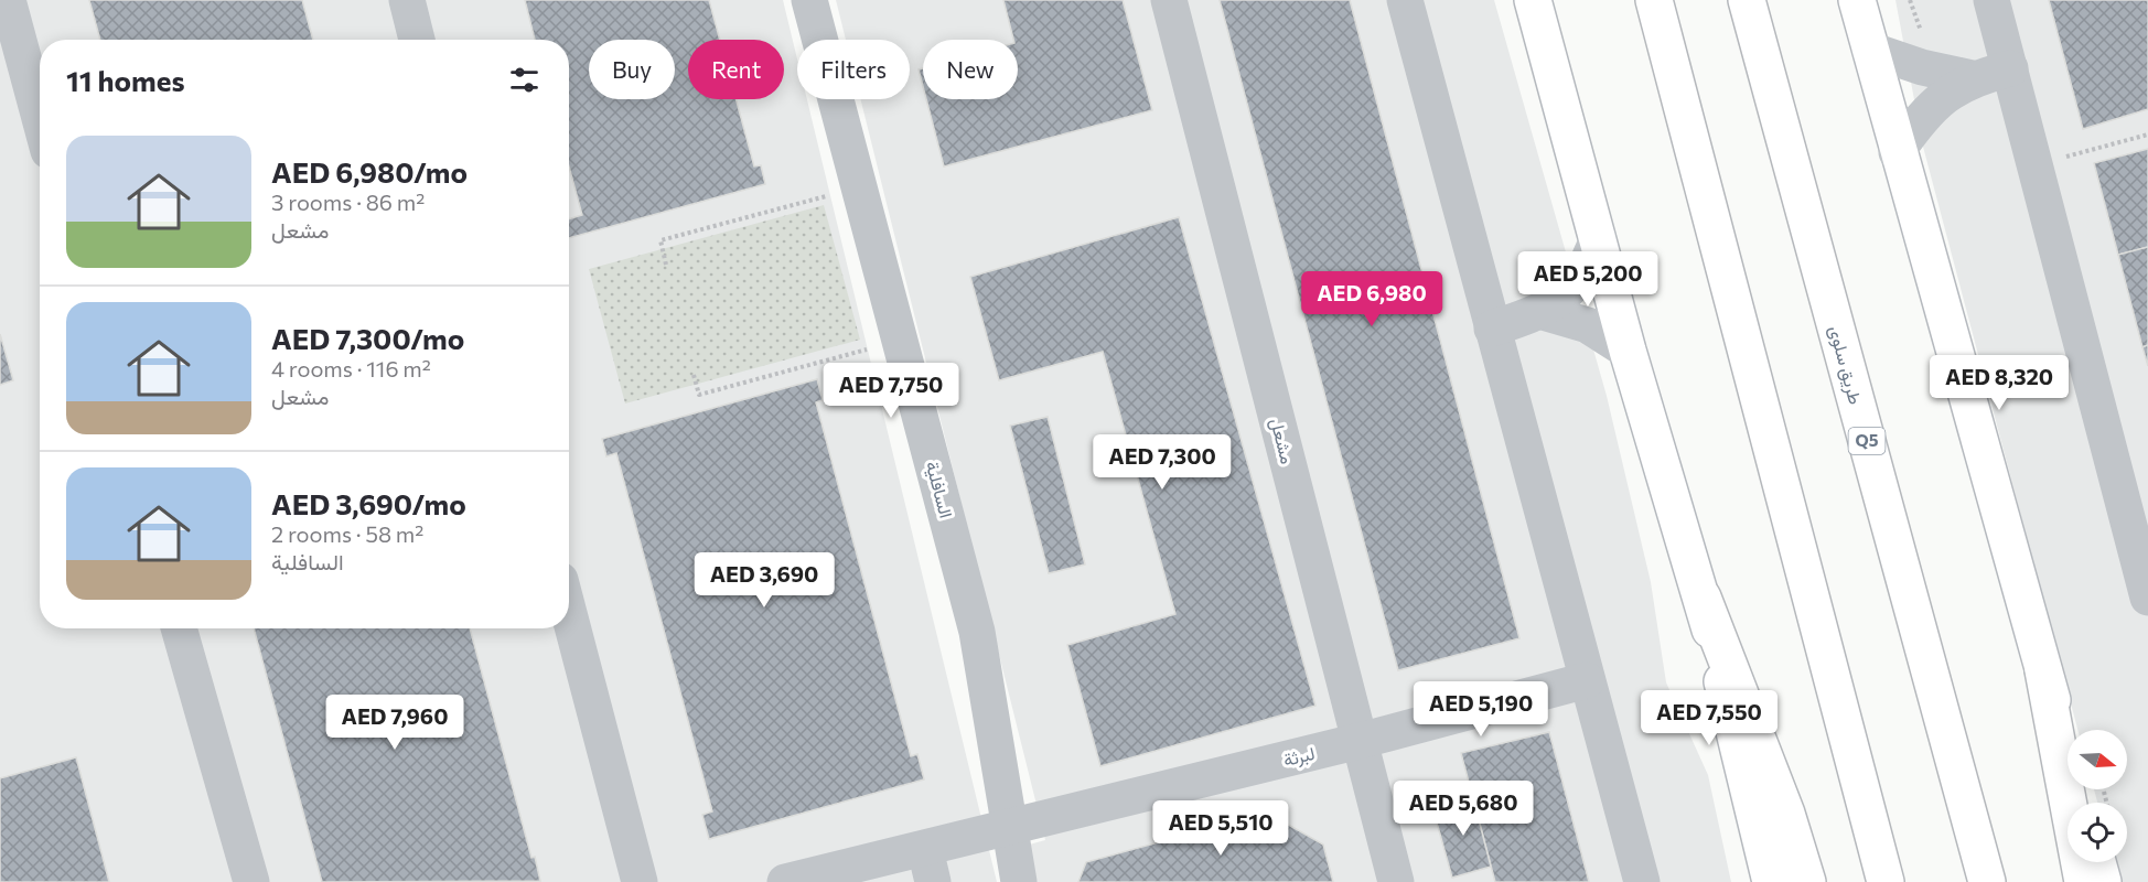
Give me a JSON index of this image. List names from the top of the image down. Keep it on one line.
{"streets":{"main road":["طريق سلوى","Q5"],"street":["مشعل","السافلية","لبرثة"]},"crossings":[["مشعل","لبرثة"],["السافلية","لبرثة"]],"north":"right","page":{"chip":["Buy","Rent","Filters","New"],"heading":"11 homes","list":[{"name":"AED 6,980/mo","note":"3 rooms · 86 m² · مشعل"},{"name":"AED 7,300/mo","note":"4 rooms · 116 m² · مشعل"},{"name":"AED 3,690/mo","note":"2 rooms · 58 m² · السافلية"}],"price":["AED 5,200","AED 6,980","AED 8,320","AED 7,750","AED 7,300","AED 3,690","AED 5,190","AED 7,550","AED 7,960","AED 5,680","AED 5,510"]}}
